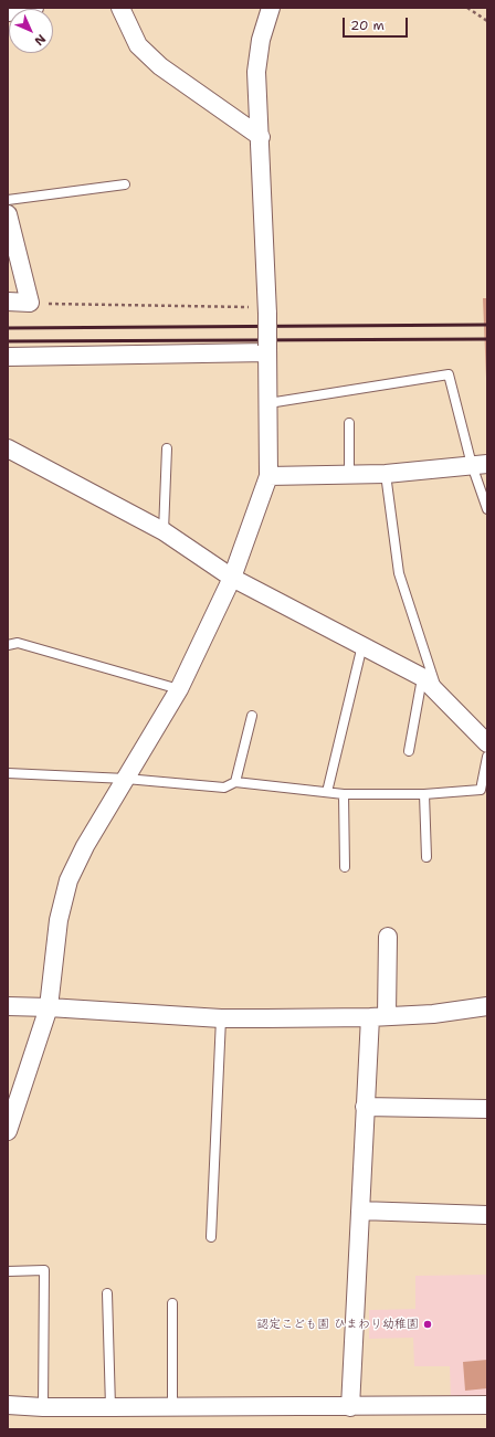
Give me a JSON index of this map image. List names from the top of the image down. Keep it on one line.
{"places":["認定こども園 ひまわり幼稚園"],"scale_bar":"20 m","north":"bottom right"}
